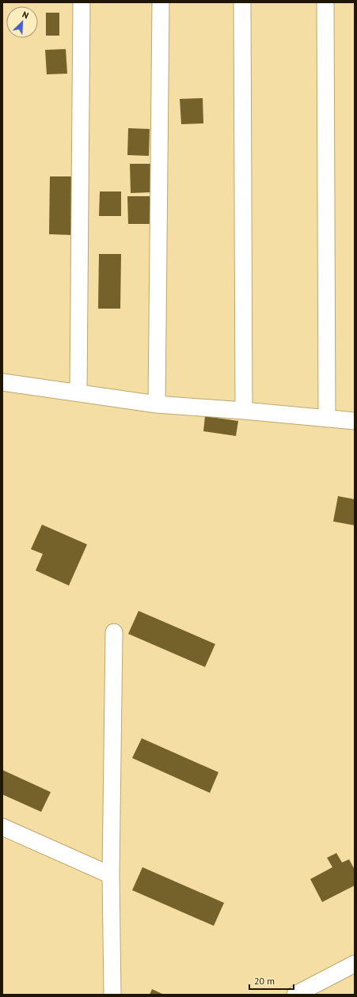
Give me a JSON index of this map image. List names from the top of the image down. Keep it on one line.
{"scale_bar":"20 m","north":"top right"}
